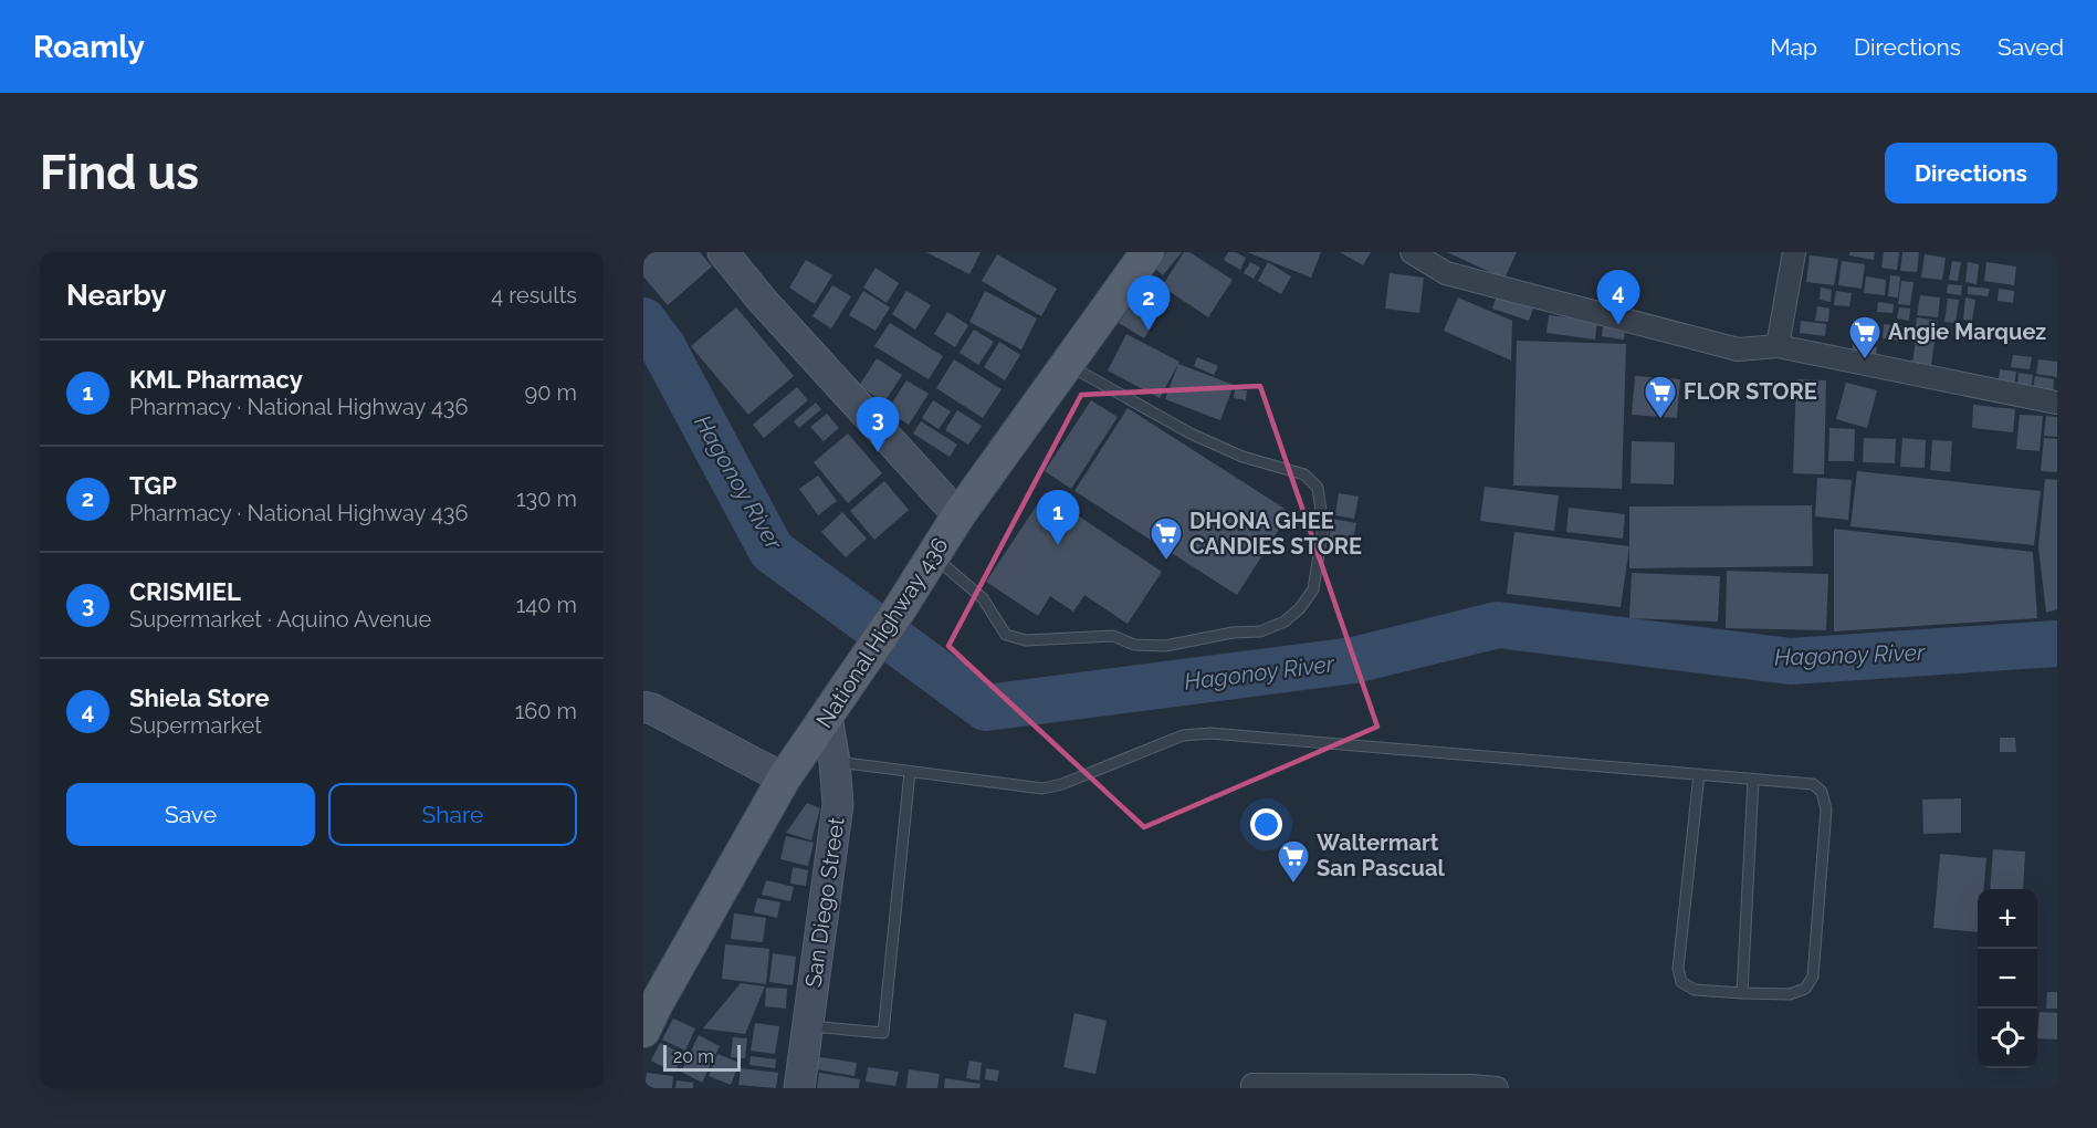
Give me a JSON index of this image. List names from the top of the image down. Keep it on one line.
{"streets":{"main road":["National Highway 436"],"street":["San Diego Street"]},"crossings":[["National Highway 436","San Diego Street"]],"water":["Hagonoy River"],"places":{"supermarket":["Angie Marquez","FLOR STORE","DHONA GHEE CANDIES STORE","Waltermart San Pascual"]},"scale_bar":"20 m","page":{"header":"Roamly","nav":["Map","Directions","Saved"],"buttons":["Directions",["Save","Share"]],"title":"Find us","heading":["Nearby","4 results"],"pins":["4","2","3","1"],"list":[{"mark":"1","name":"KML Pharmacy","note":"Pharmacy · National Highway 436","value":"90 m"},{"mark":"2","name":"TGP","note":"Pharmacy · National Highway 436","value":"130 m"},{"mark":"3","name":"CRISMIEL","note":"Supermarket · Aquino Avenue","value":"140 m"},{"mark":"4","name":"Shiela Store","note":"Supermarket","value":"160 m"}],"map_buttons":["+","−"],"scale":"20 m"}}
